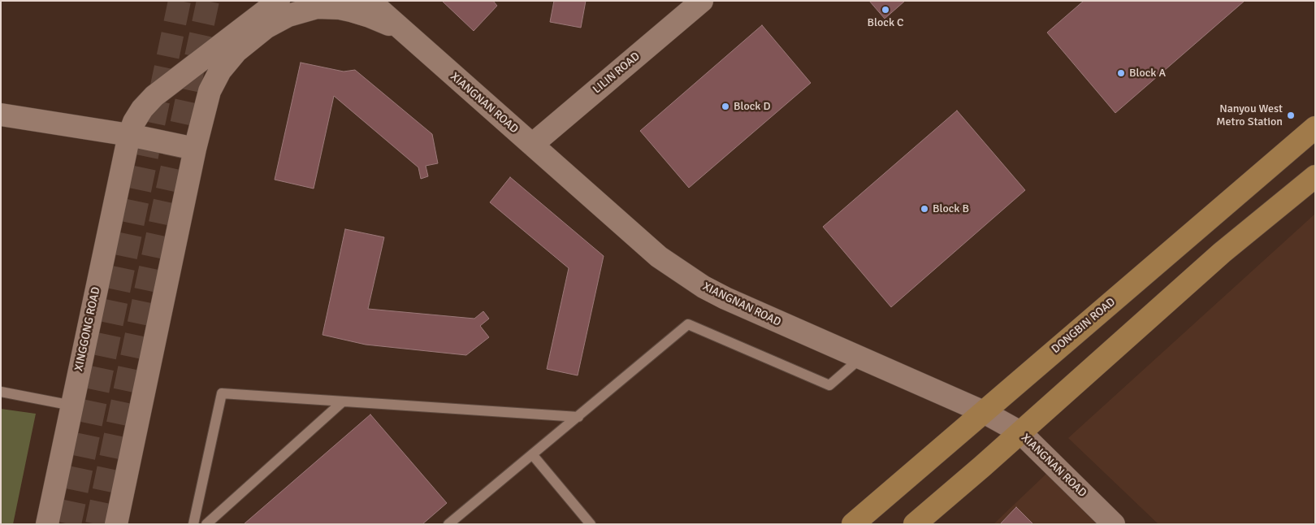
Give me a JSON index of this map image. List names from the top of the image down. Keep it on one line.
{"streets":{"main road":["DONGBIN ROAD"],"street":["LILIN ROAD","XIANGNAN ROAD","XINGGONG ROAD"]},"crossings":[["LILIN ROAD","XIANGNAN ROAD"],["XIANGNAN ROAD","DONGBIN ROAD"]],"places":["Block C","Block A","Block D","Nanyou West Metro Station","Block B"]}
